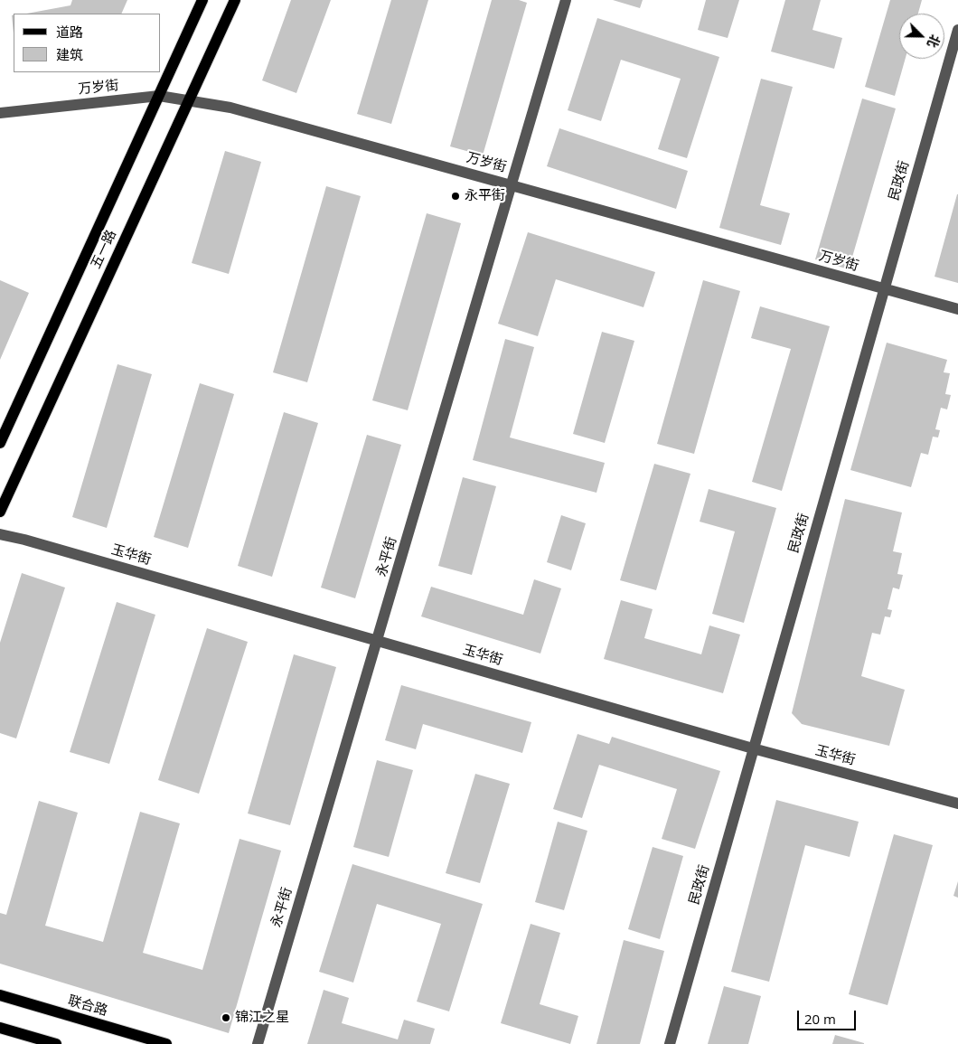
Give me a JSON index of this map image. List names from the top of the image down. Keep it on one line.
{"streets":{"main road":["五一路","联合路"],"street":["万岁街","民政街","玉华街","永平街"]},"crossings":[["万岁街","民政街"],["万岁街","五一路"],["万岁街","永平街"],["民政街","玉华街"],["玉华街","永平街"]],"places":["永平街","锦江之星"],"legend":["道路","建筑"],"scale_bar":"20 m","north":"bottom right"}
